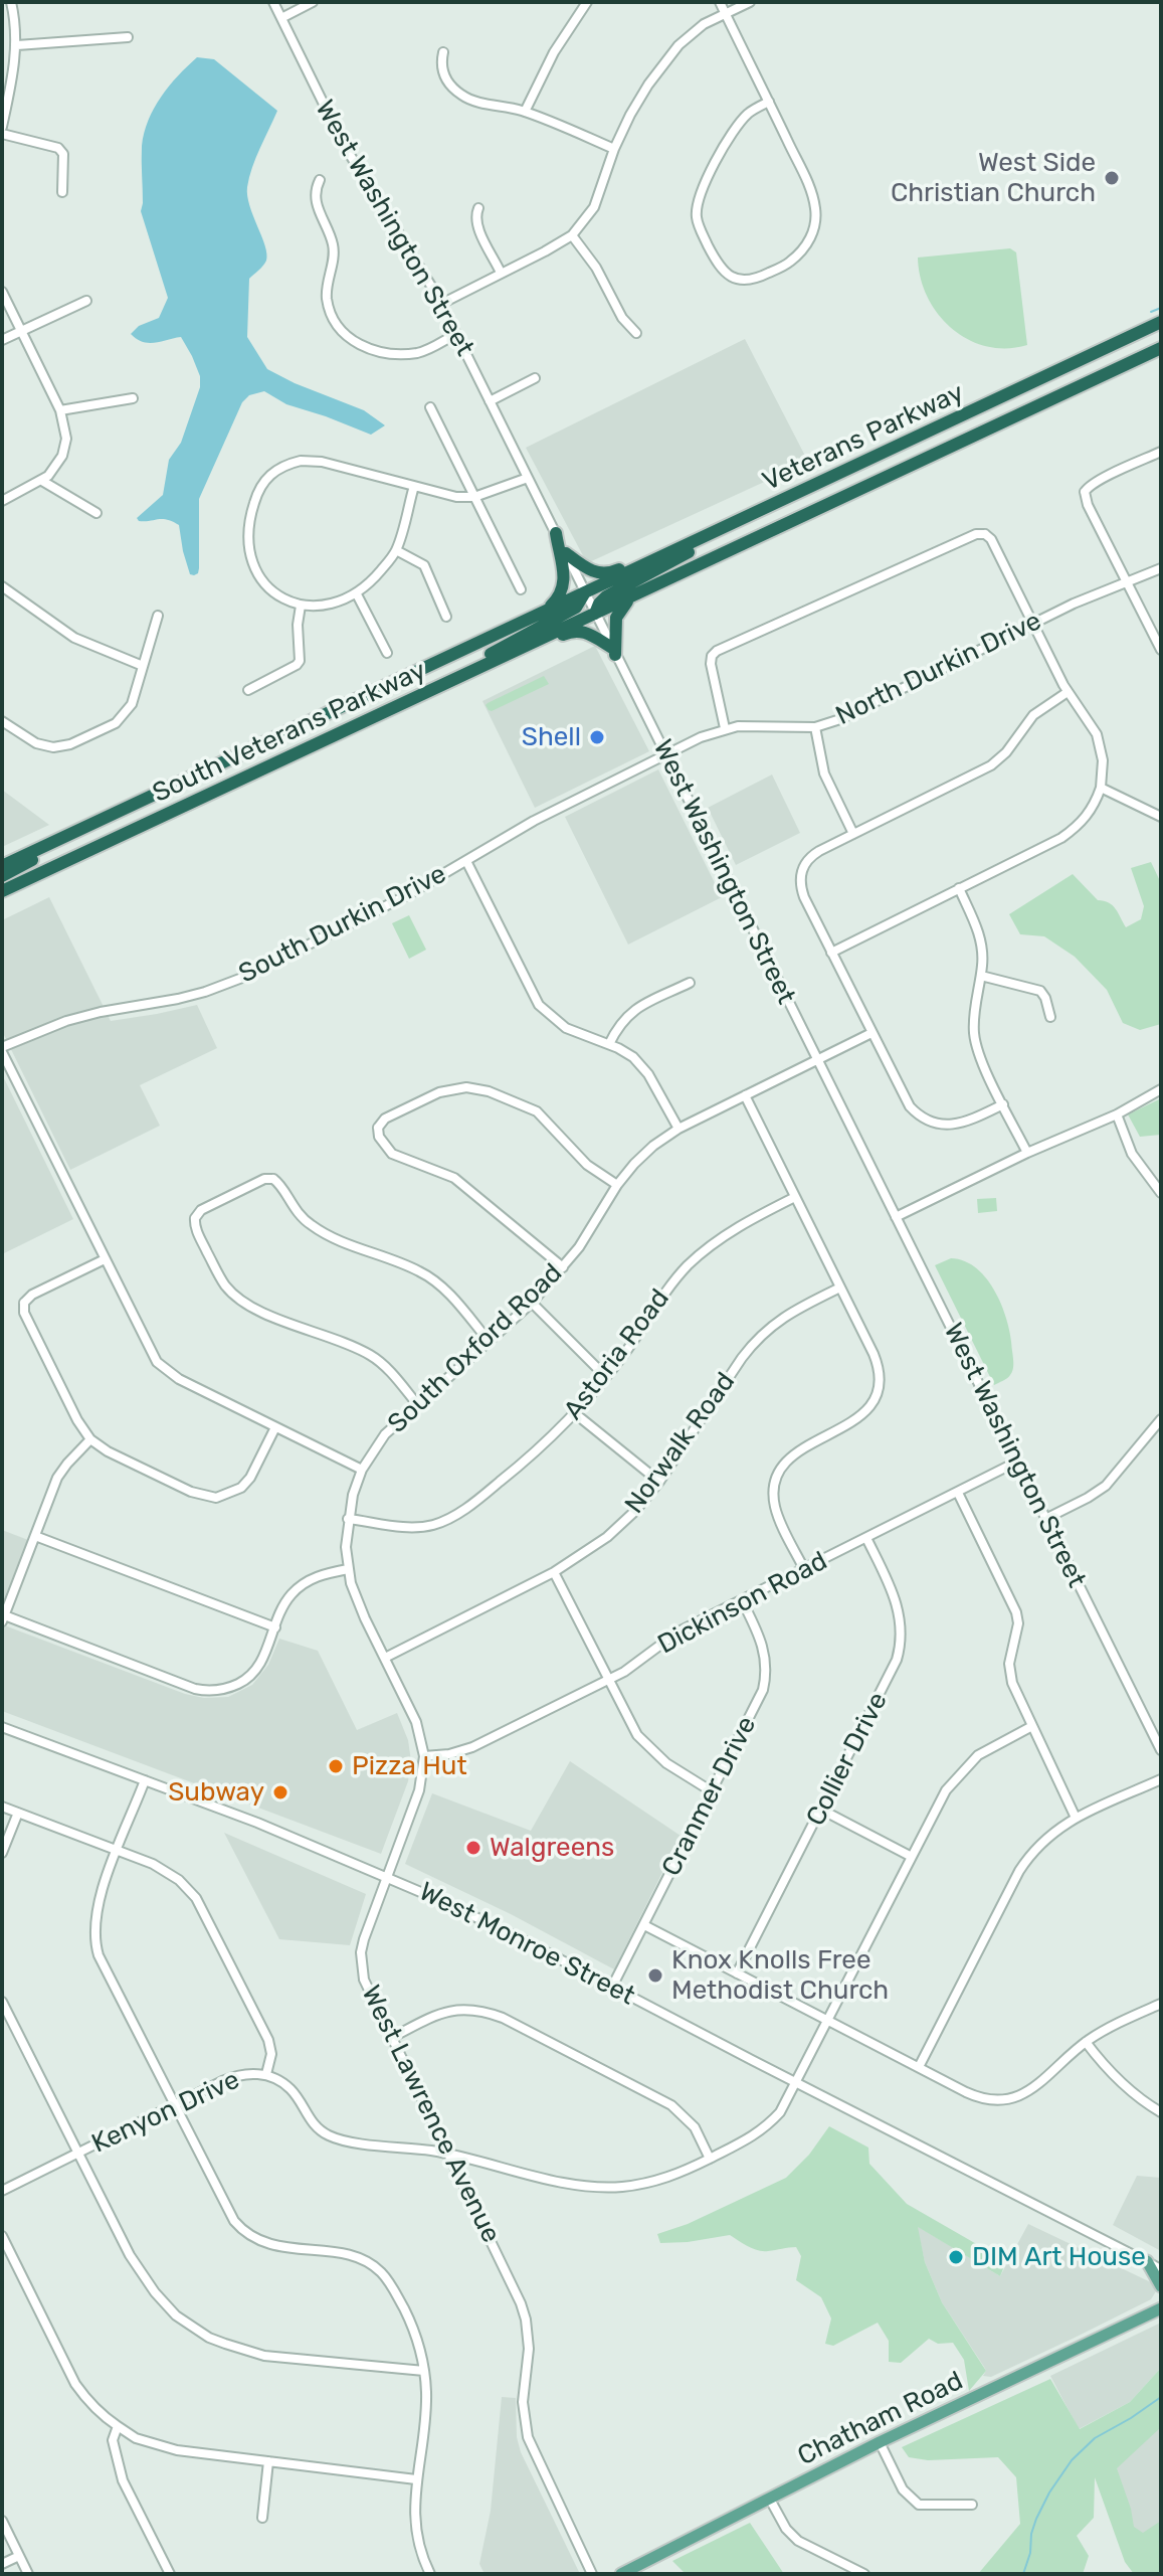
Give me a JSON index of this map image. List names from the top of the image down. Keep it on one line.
{"streets":{"highway":["Veterans Parkway","South Veterans Parkway"],"main road":["Chatham Road"],"street":["West Washington Street","North Durkin Drive","South Durkin Drive","South Oxford Road","Astoria Road","Norwalk Road","Dickinson Road","Collier Drive","Cranmer Drive","West Monroe Street","Kenyon Drive","West Lawrence Avenue"]},"crossings":[["West Washington Street","Veterans Parkway"],["West Washington Street","North Durkin Drive"],["West Washington Street","South Veterans Parkway"],["West Washington Street","South Durkin Drive"],["West Washington Street","South Oxford Road"],["West Washington Street","Dickinson Road"],["Veterans Parkway","South Veterans Parkway"],["North Durkin Drive","South Durkin Drive"],["South Oxford Road","West Lawrence Avenue"],["Astoria Road","West Lawrence Avenue"],["Norwalk Road","West Lawrence Avenue"],["Dickinson Road","Collier Drive"],["Dickinson Road","Cranmer Drive"],["Dickinson Road","West Lawrence Avenue"],["Cranmer Drive","West Monroe Street"],["West Monroe Street","Kenyon Drive"],["West Monroe Street","West Lawrence Avenue"],["Kenyon Drive","West Lawrence Avenue"]],"places":["West Side Christian Church","Shell","Pizza Hut","Subway","Walgreens","Knox Knolls Free Methodist Church","DIM Art House"]}
